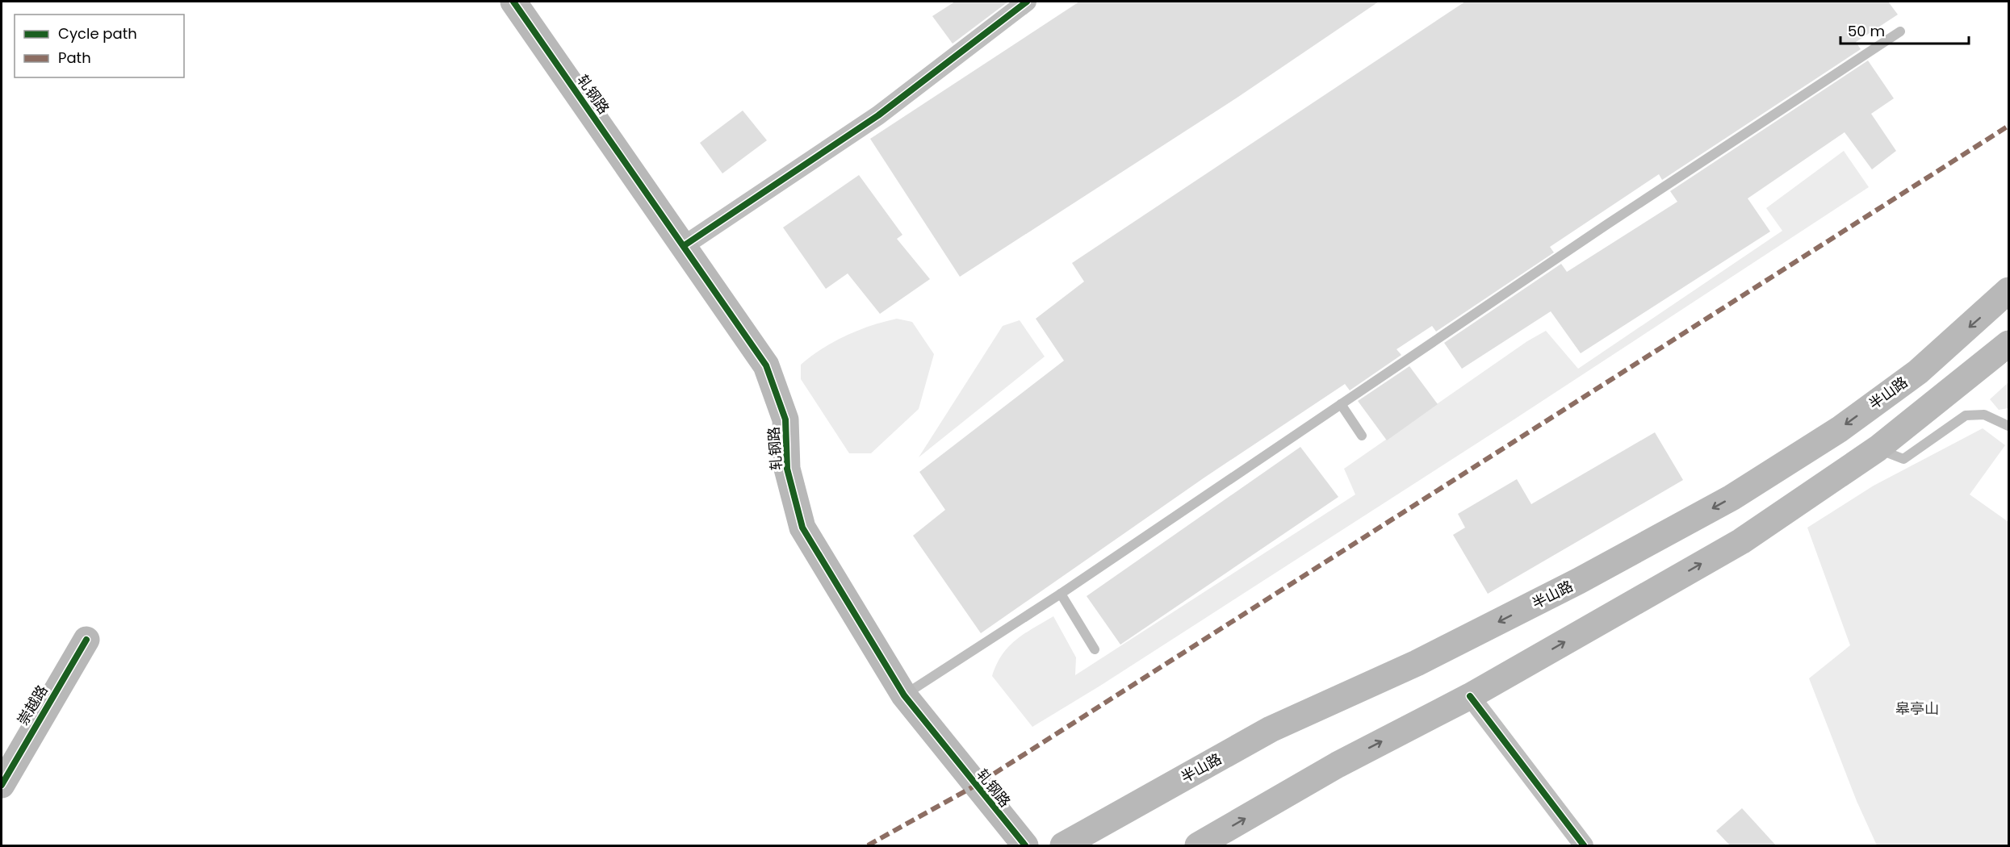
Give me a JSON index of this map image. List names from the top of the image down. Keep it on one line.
{"streets":{"main road":["轧钢路","半山路","崇越路"]},"parks":["皋亭山"],"legend":["Cycle path","Path"],"scale_bar":"50 m"}
